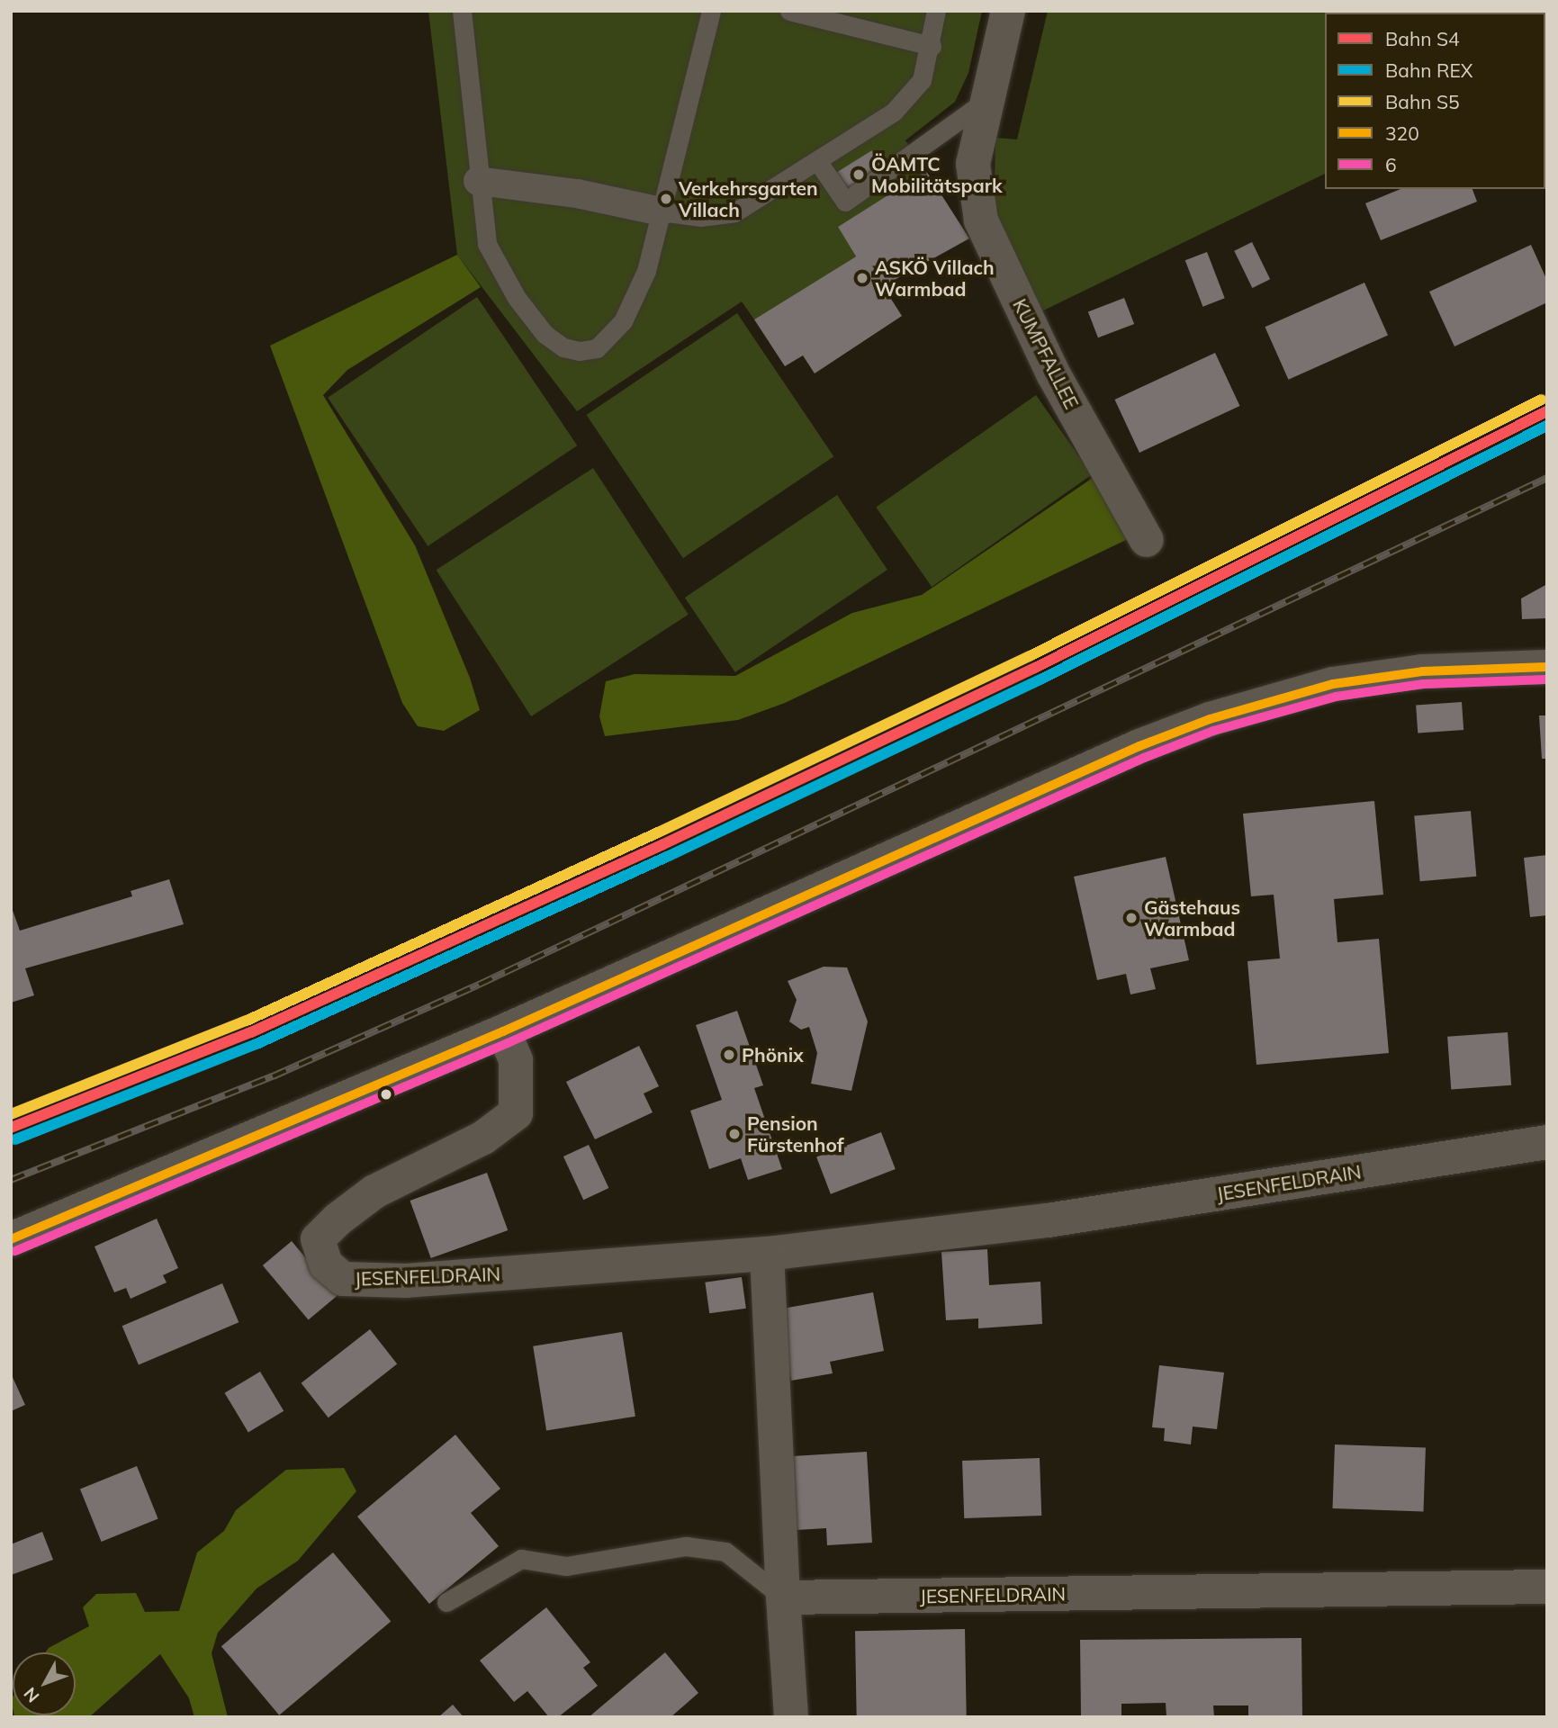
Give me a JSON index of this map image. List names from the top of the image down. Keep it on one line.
{"streets":{"street":["KUMPFALLEE","JESENFELDRAIN"]},"places":["ÖAMTC Mobilitätspark","Verkehrsgarten Villach","ASKÖ Villach Warmbad","Gästehaus Warmbad","Phönix","Pension Fürstenhof"],"lines":["rail line S5","rail line S4","rail line REX","transit line 320","transit line 6"],"legend":["Bahn S4","Bahn REX","Bahn S5","320","6"],"north":"bottom left"}
